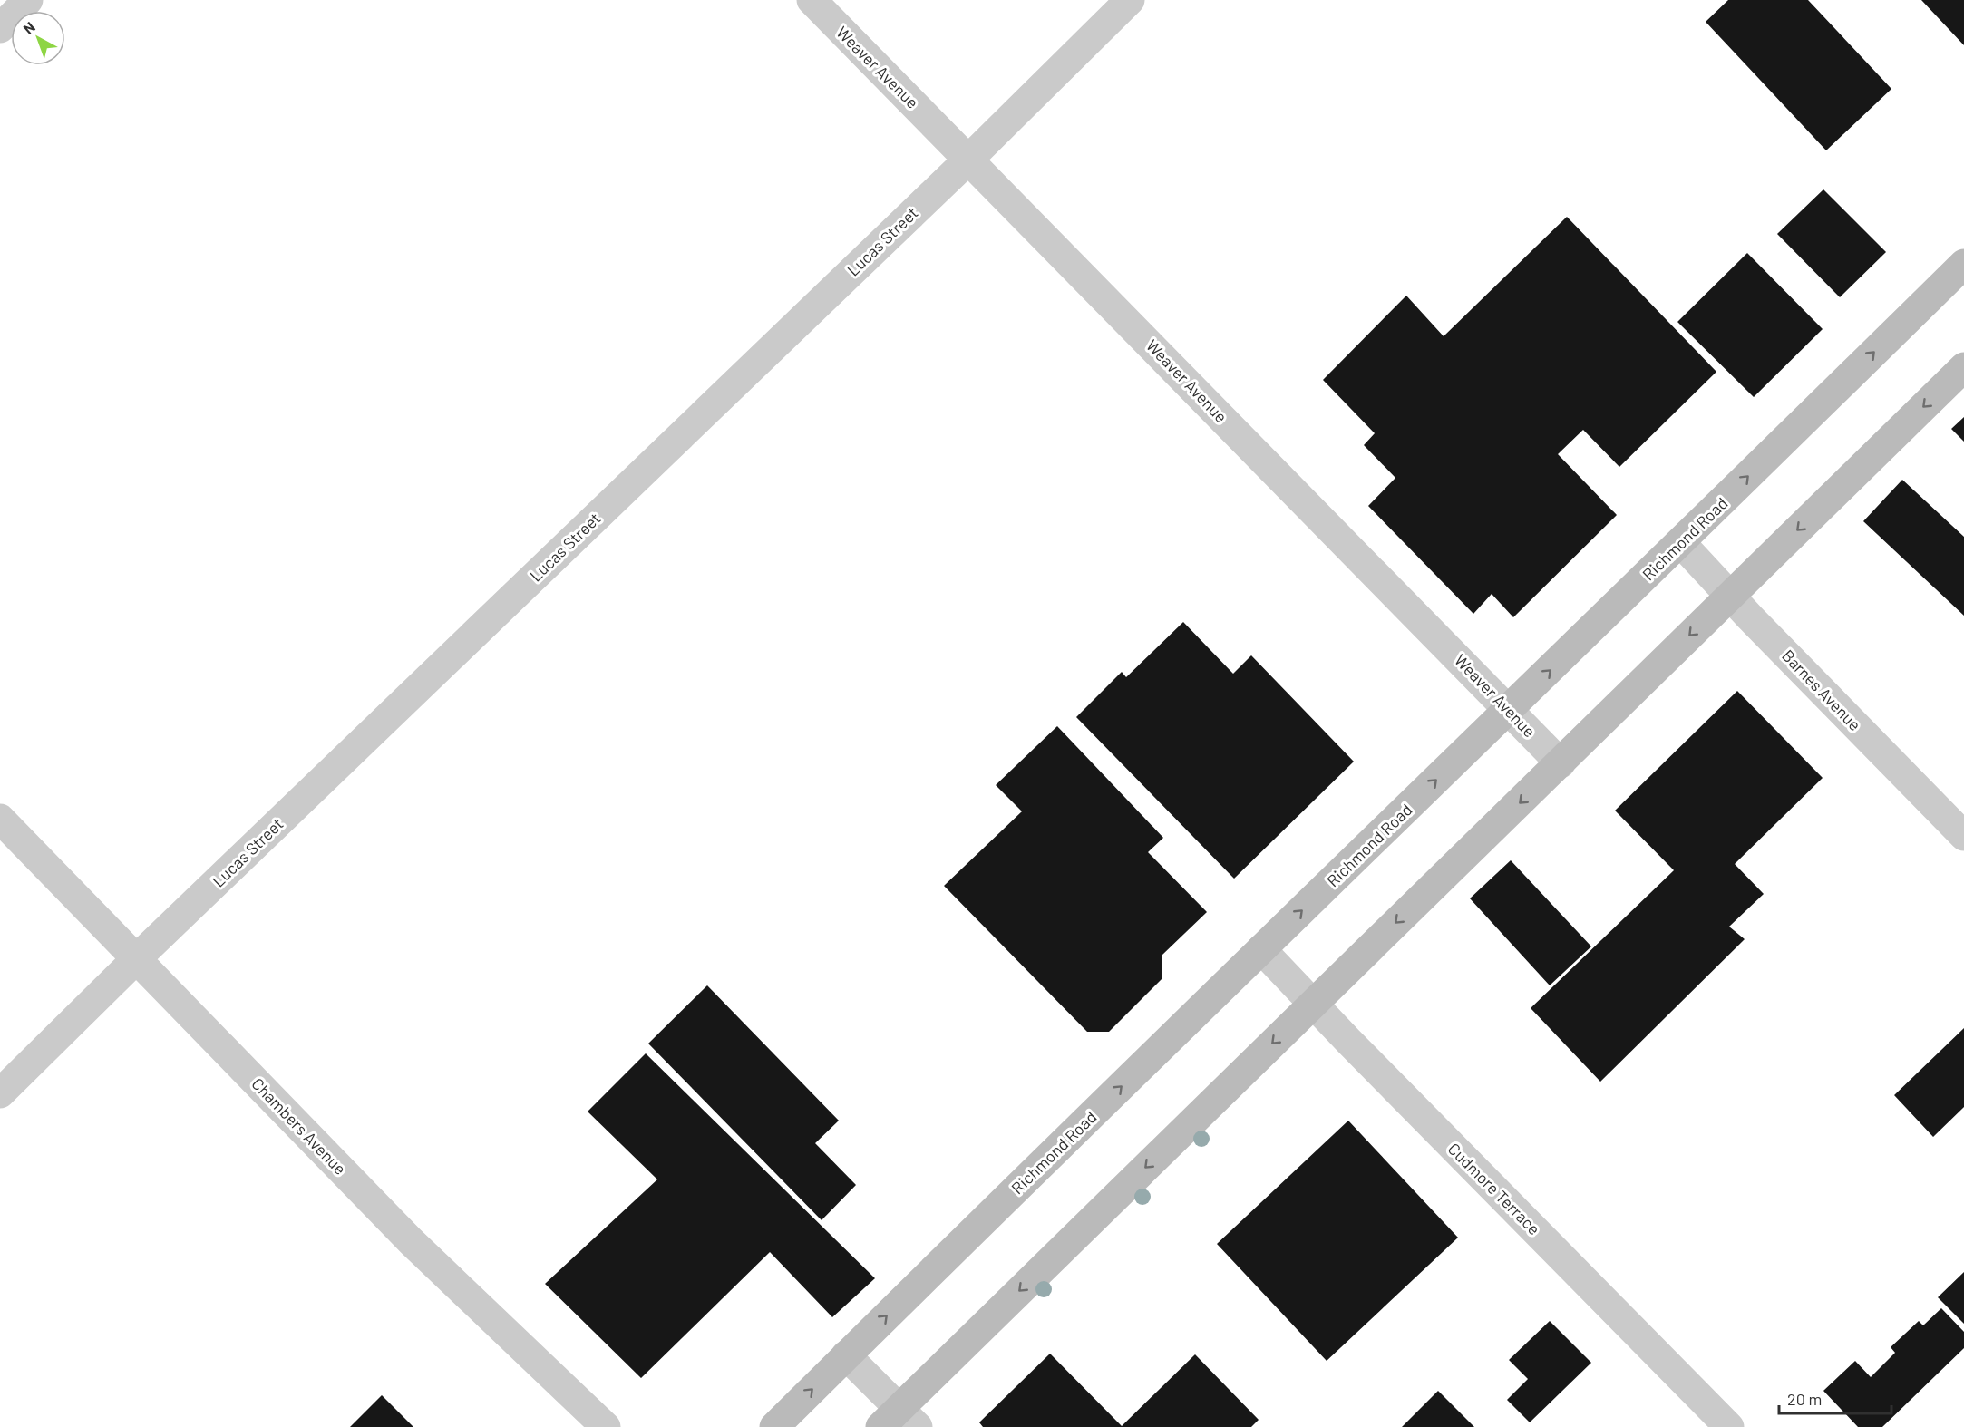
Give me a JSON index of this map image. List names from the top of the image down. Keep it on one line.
{"streets":{"main road":["Richmond Road"],"street":["Weaver Avenue","Lucas Street","Barnes Avenue","Chambers Avenue","Cudmore Terrace"]},"crossings":[["Weaver Avenue","Lucas Street"],["Weaver Avenue","Richmond Road"],["Lucas Street","Chambers Avenue"],["Richmond Road","Barnes Avenue"],["Richmond Road","Cudmore Terrace"]],"scale_bar":"20 m","north":"top left"}
